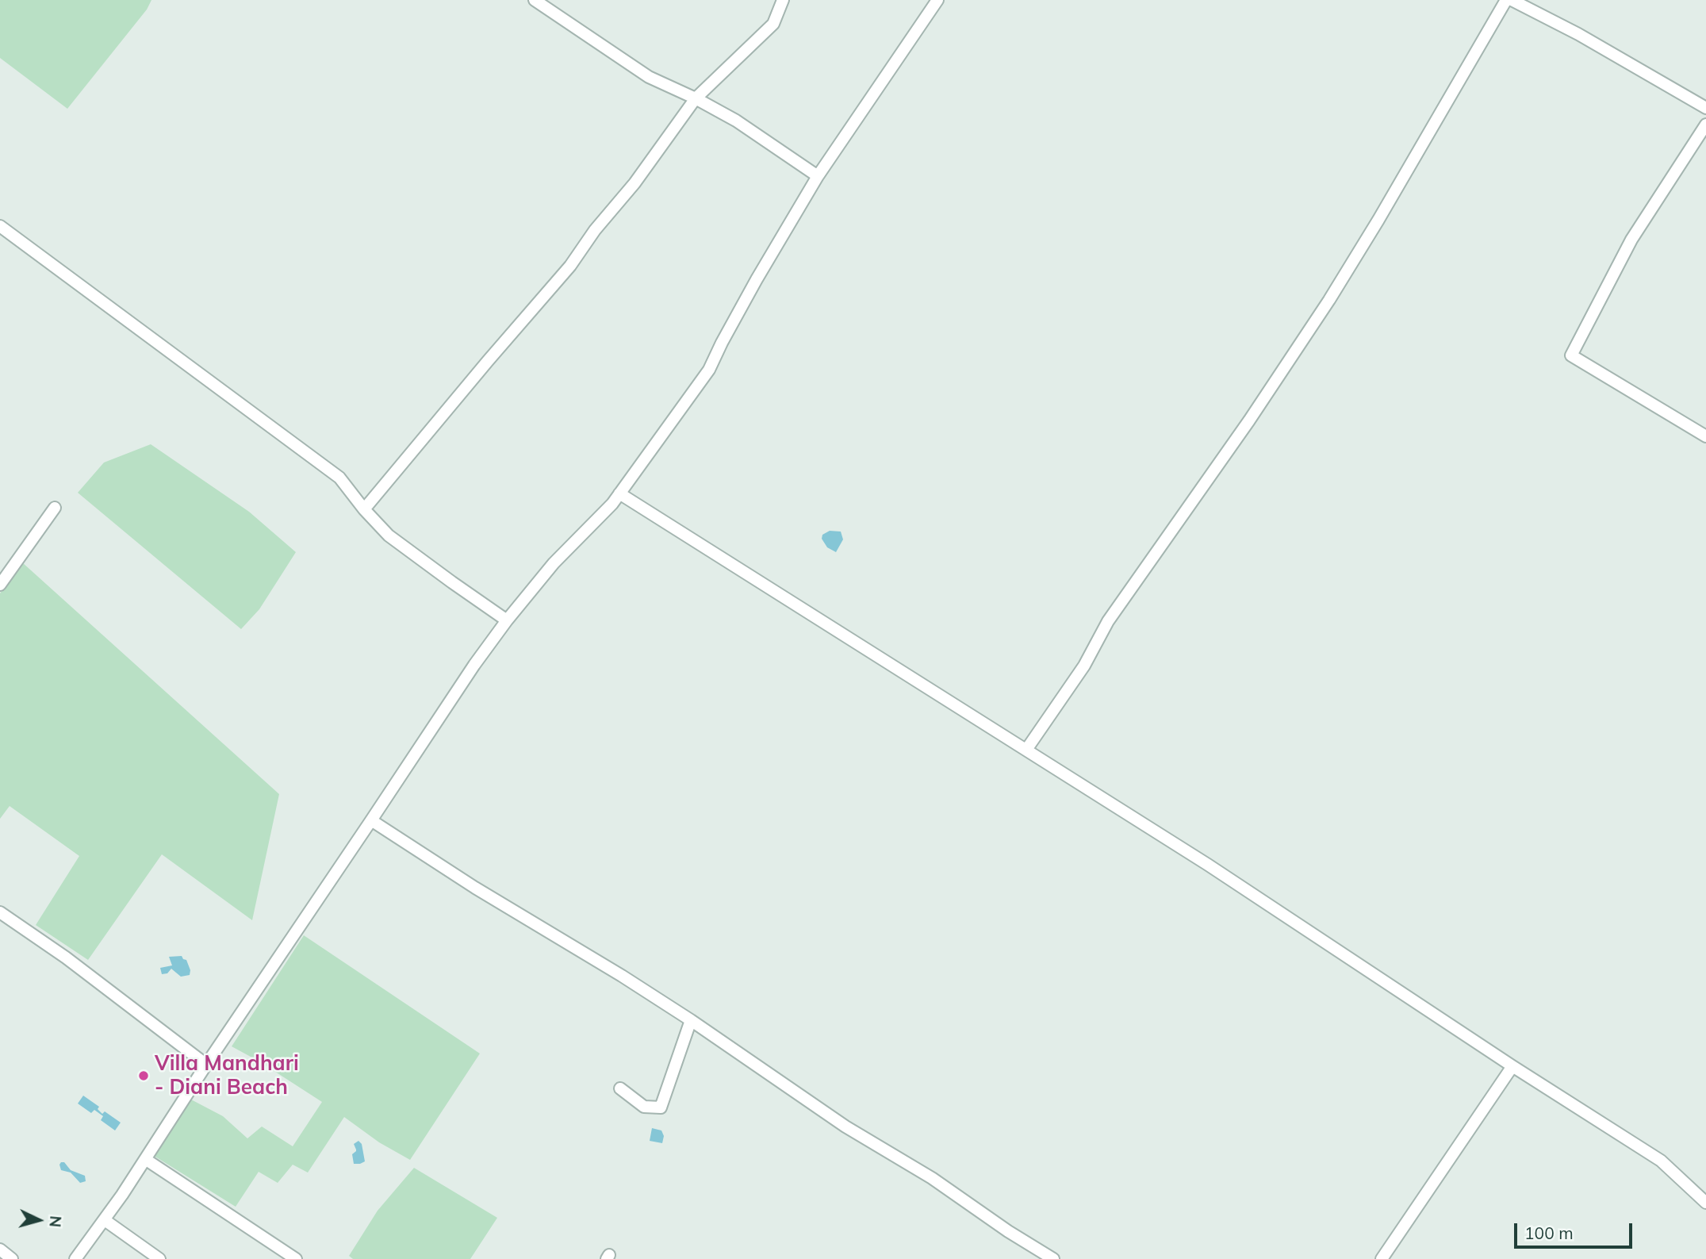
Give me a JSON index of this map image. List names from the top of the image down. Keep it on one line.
{"places":["Villa Mandhari - Diani Beach"],"scale_bar":"100 m","north":"right"}
